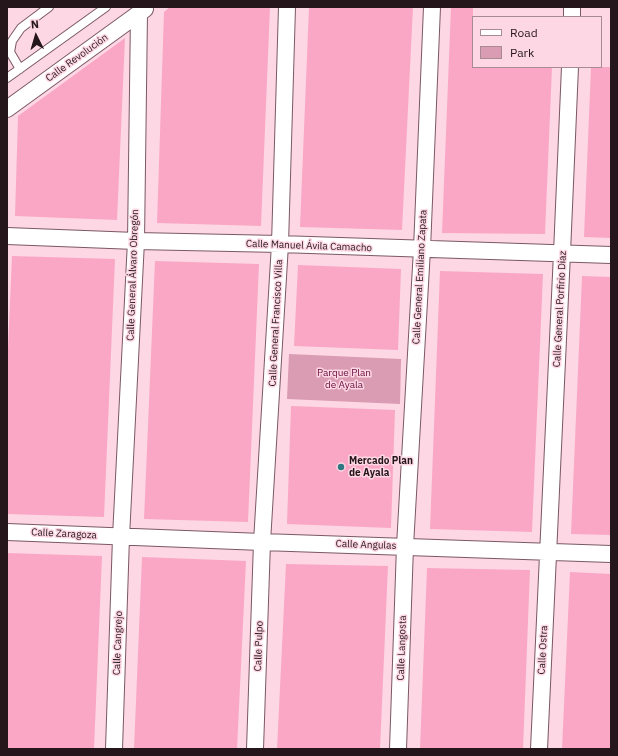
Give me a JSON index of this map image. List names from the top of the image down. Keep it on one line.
{"streets":{"street":["Calle Revolución","Calle Manuel Ávila Camacho","Calle General Álvaro Obregón","Calle General Emiliano Zapata","Calle General Porfirio Díaz","Calle General Francisco Villa","Calle Zaragoza","Calle Angulas","Calle Cangrejo","Calle Pulpo","Calle Langosta","Calle Ostra"]},"crossings":[["Calle Revolución","Calle General Álvaro Obregón"],["Calle Manuel Ávila Camacho","Calle General Álvaro Obregón"],["Calle Manuel Ávila Camacho","Calle General Emiliano Zapata"],["Calle Manuel Ávila Camacho","Calle General Porfirio Díaz"],["Calle Manuel Ávila Camacho","Calle General Francisco Villa"],["Calle General Álvaro Obregón","Calle Zaragoza"],["Calle General Álvaro Obregón","Calle Angulas"],["Calle General Álvaro Obregón","Calle Cangrejo"],["Calle General Emiliano Zapata","Calle Angulas"],["Calle General Emiliano Zapata","Calle Langosta"],["Calle General Porfirio Díaz","Calle Angulas"],["Calle General Porfirio Díaz","Calle Ostra"],["Calle General Francisco Villa","Calle Angulas"],["Calle General Francisco Villa","Calle Pulpo"],["Calle Zaragoza","Calle Angulas"],["Calle Zaragoza","Calle Cangrejo"],["Calle Angulas","Calle Cangrejo"],["Calle Angulas","Calle Pulpo"],["Calle Angulas","Calle Langosta"],["Calle Angulas","Calle Ostra"]],"parks":["Parque Plan de Ayala"],"places":["Mercado Plan de Ayala"],"legend":["Road","Park"],"north":"top"}
